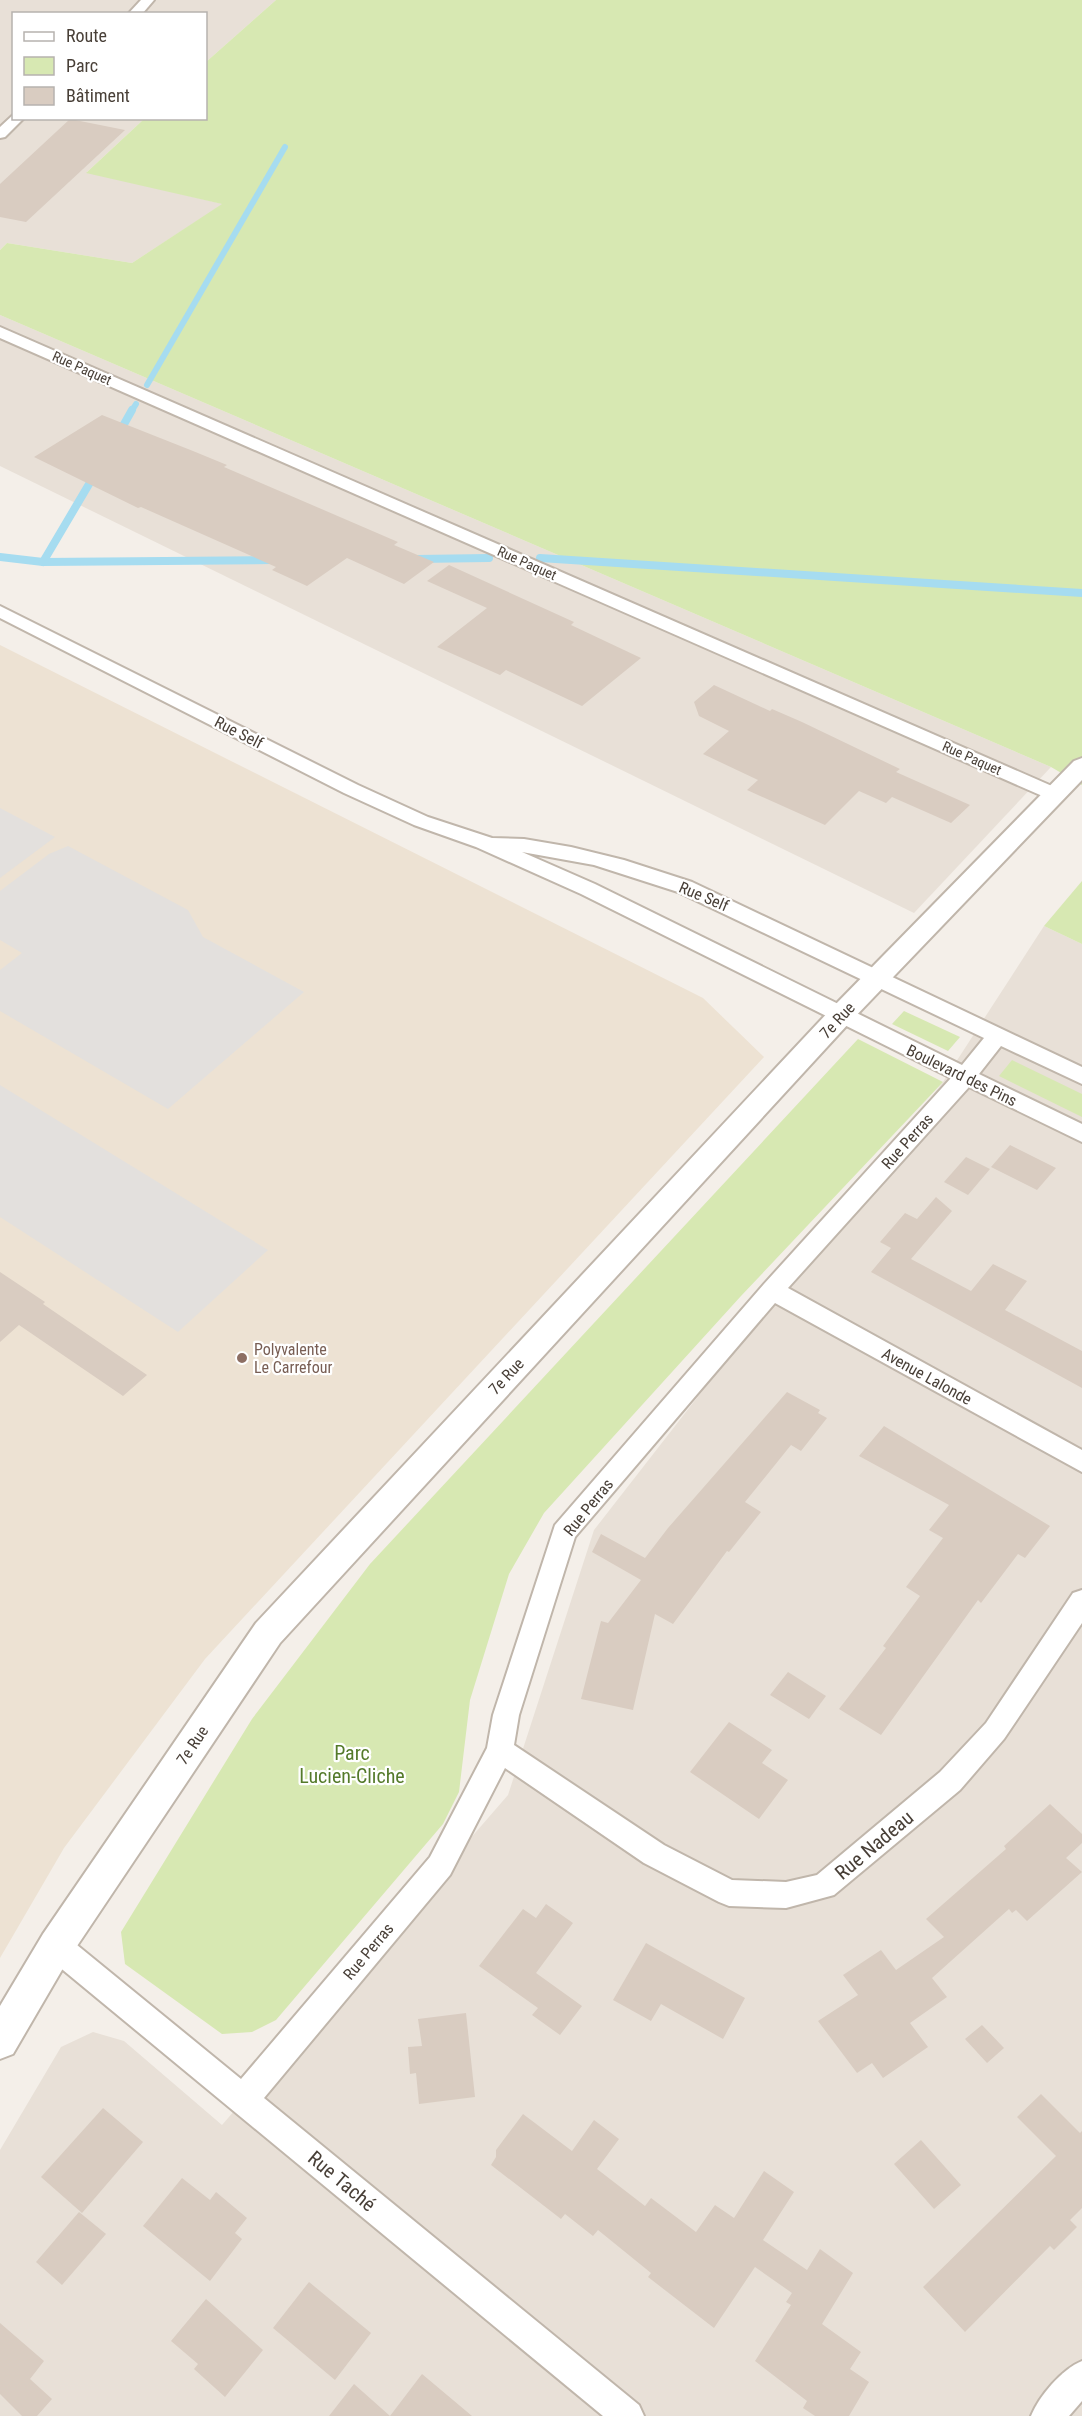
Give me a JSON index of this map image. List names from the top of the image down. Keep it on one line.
{"streets":{"street":["Rue Paquet","Rue Self","7e Rue","Boulevard des Pins","Rue Perras","Avenue Lalonde","Rue Nadeau","Rue Taché"]},"crossings":[["Rue Paquet","7e Rue"],["Rue Self","7e Rue"],["Rue Self","Boulevard des Pins"],["7e Rue","Boulevard des Pins"],["7e Rue","Rue Taché"],["Boulevard des Pins","Rue Perras"],["Rue Perras","Avenue Lalonde"],["Rue Perras","Rue Nadeau"],["Rue Perras","Rue Taché"]],"parks":["Parc Lucien-Cliche"],"places":["Polyvalente Le Carrefour"],"legend":["Route","Parc","Bâtiment"]}
